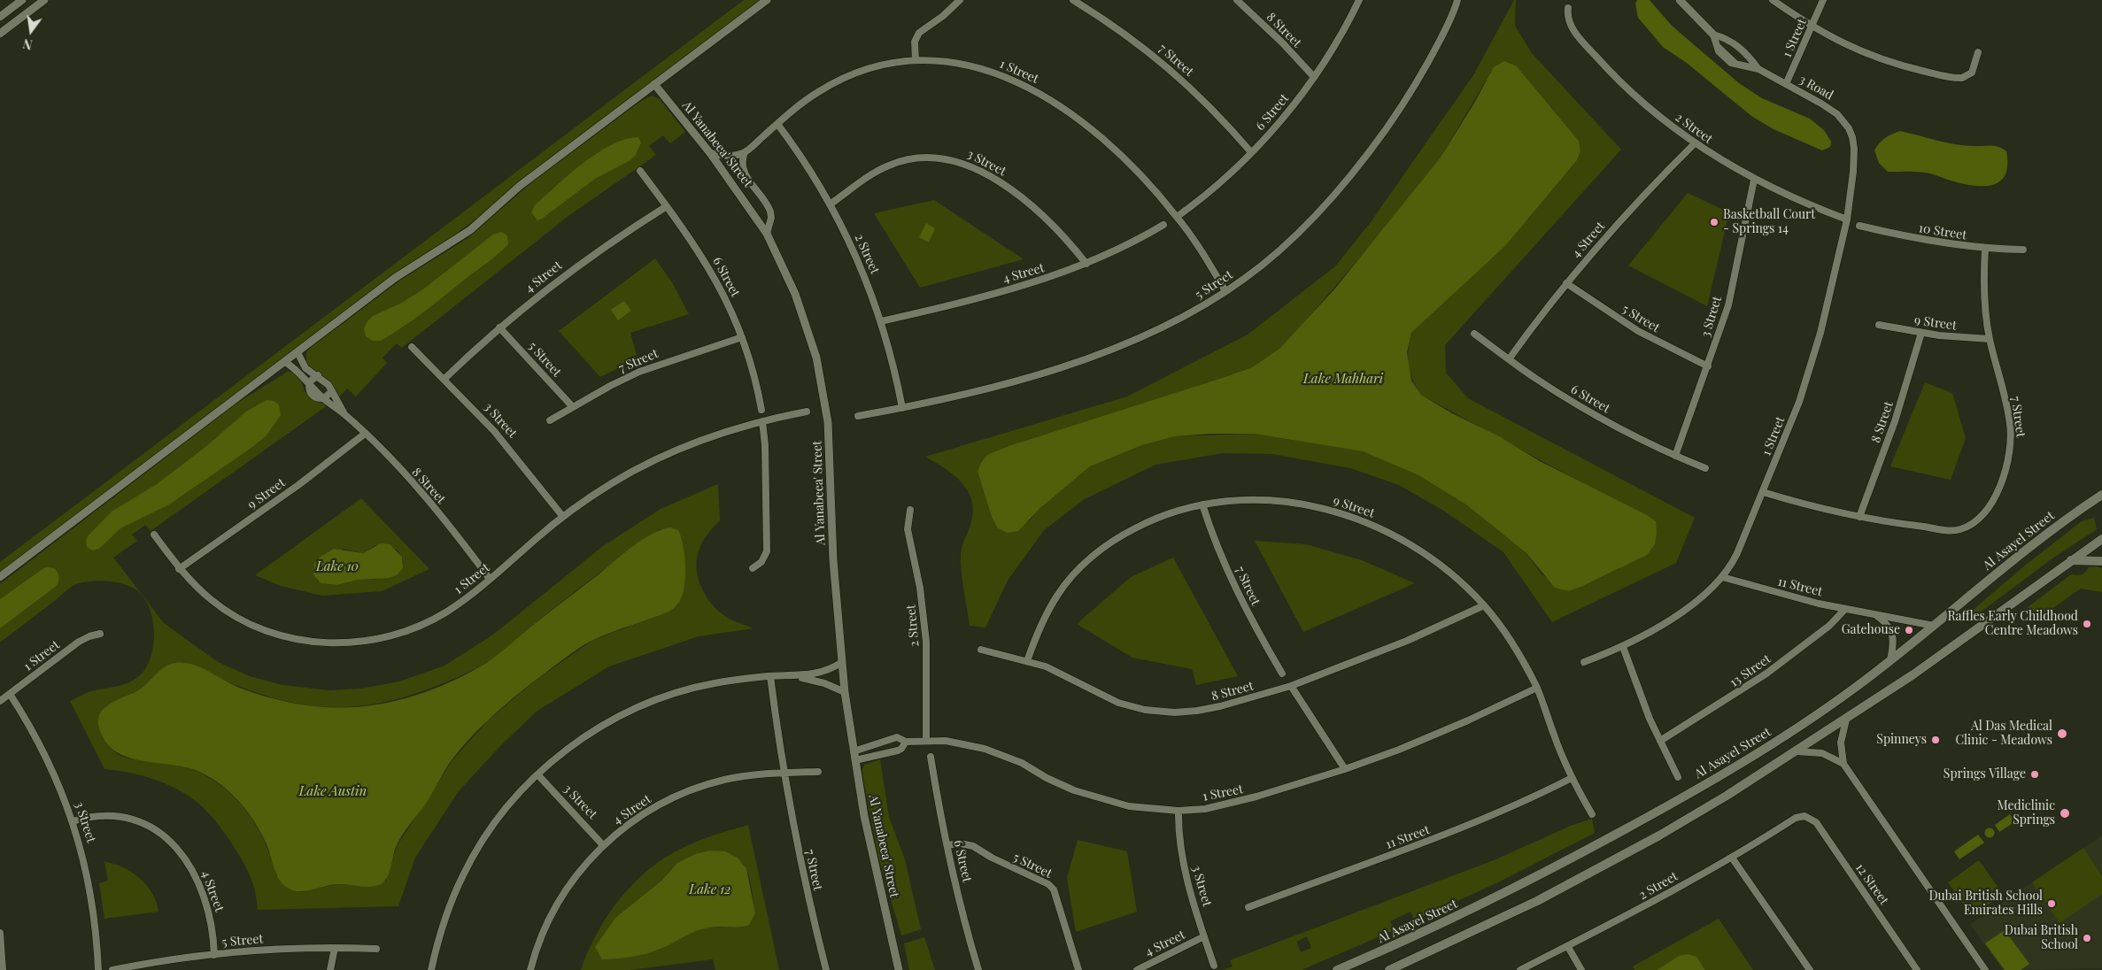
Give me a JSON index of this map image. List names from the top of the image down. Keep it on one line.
{"streets":{"main road":["Al Asayel Street"],"street":["8 Street","1 Street","7 Street","3 Road","6 Street","2 Street","Al Yanabeea' Street","3 Street","10 Street","4 Street","5 Street","9 Street","11 Street","13 Street","12 Street"]},"crossings":[["8 Street","1 Street"],["8 Street","7 Street"],["8 Street","6 Street"],["8 Street","9 Street"],["1 Street","7 Street"],["1 Street","3 Road"],["1 Street","6 Street"],["1 Street","2 Street"],["1 Street","Al Yanabeea' Street"],["1 Street","3 Street"],["1 Street","5 Street"],["1 Street","9 Street"],["1 Street","11 Street"],["7 Street","6 Street"],["7 Street","10 Street"],["7 Street","4 Street"],["7 Street","5 Street"],["7 Street","9 Street"],["6 Street","3 Street"],["6 Street","4 Street"],["6 Street","5 Street"],["2 Street","3 Street"],["2 Street","4 Street"],["2 Street","5 Street"],["2 Street","12 Street"],["3 Street","4 Street"],["3 Street","5 Street"],["4 Street","5 Street"],["9 Street","11 Street"],["Al Asayel Street","11 Street"],["11 Street","13 Street"]],"water":["Lake Mahhari","Lake 10","Lake Austin","Lake 12"],"places":["Basketball Court - Springs 14","Raffles Early Childhood Centre Meadows","Gatehouse","Al Das Medical Clinic - Meadows","Spinneys","Springs Village","Mediclinic Springs","Dubai British School Emirates Hills","Dubai British School"],"north":"bottom"}
